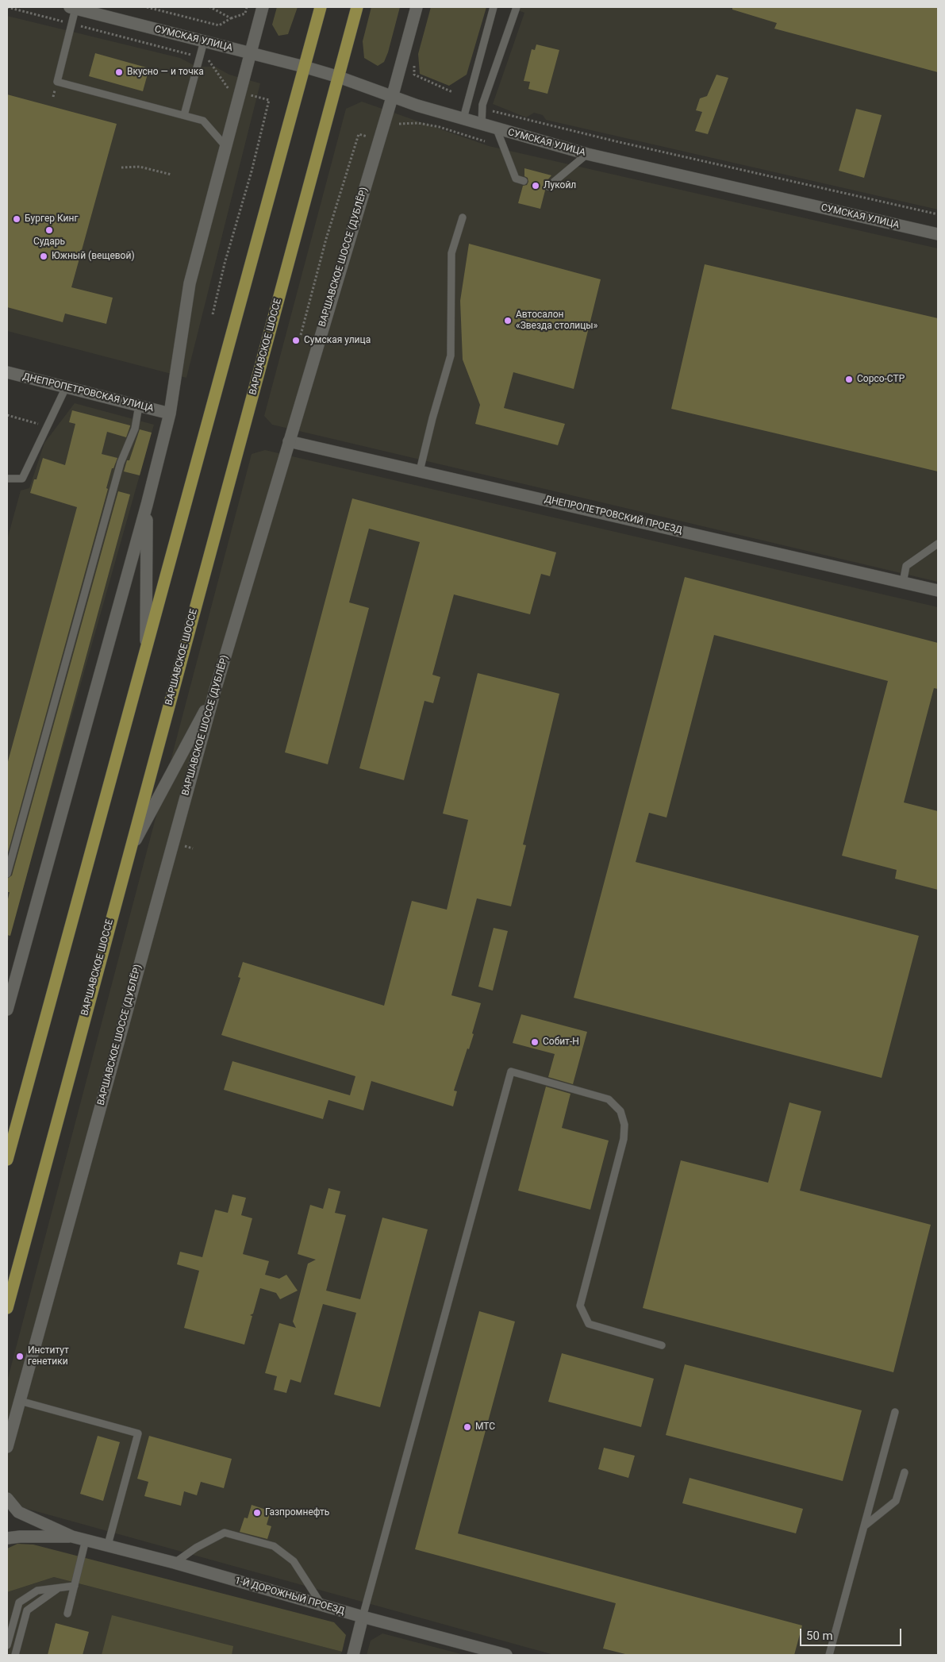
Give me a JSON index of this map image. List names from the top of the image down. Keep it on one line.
{"streets":{"main road":["СУМСКАЯ УЛИЦА","ВАРШАВСКОЕ ШОССЕ (ДУБЛЁР)","ВАРШАВСКОЕ ШОССЕ","ДНЕПРОПЕТРОВСКАЯ УЛИЦА","ДНЕПРОПЕТРОВСКИЙ ПРОЕЗД","1-Й ДОРОЖНЫЙ ПРОЕЗД"]},"crossings":[["СУМСКАЯ УЛИЦА","ВАРШАВСКОЕ ШОССЕ (ДУБЛЁР)"],["СУМСКАЯ УЛИЦА","ВАРШАВСКОЕ ШОССЕ"],["ВАРШАВСКОЕ ШОССЕ (ДУБЛЁР)","ДНЕПРОПЕТРОВСКИЙ ПРОЕЗД"]],"places":["Вкусно — и точка","Лукойл","Бургер Кинг","Сударь","Южный (вещевой)","Автосалон «Звезда столицы»","Сумская улица","Сорсо-СТР","Собит-Н","Институт генетики","МТС","Газпромнефть"],"scale_bar":"50 m"}
